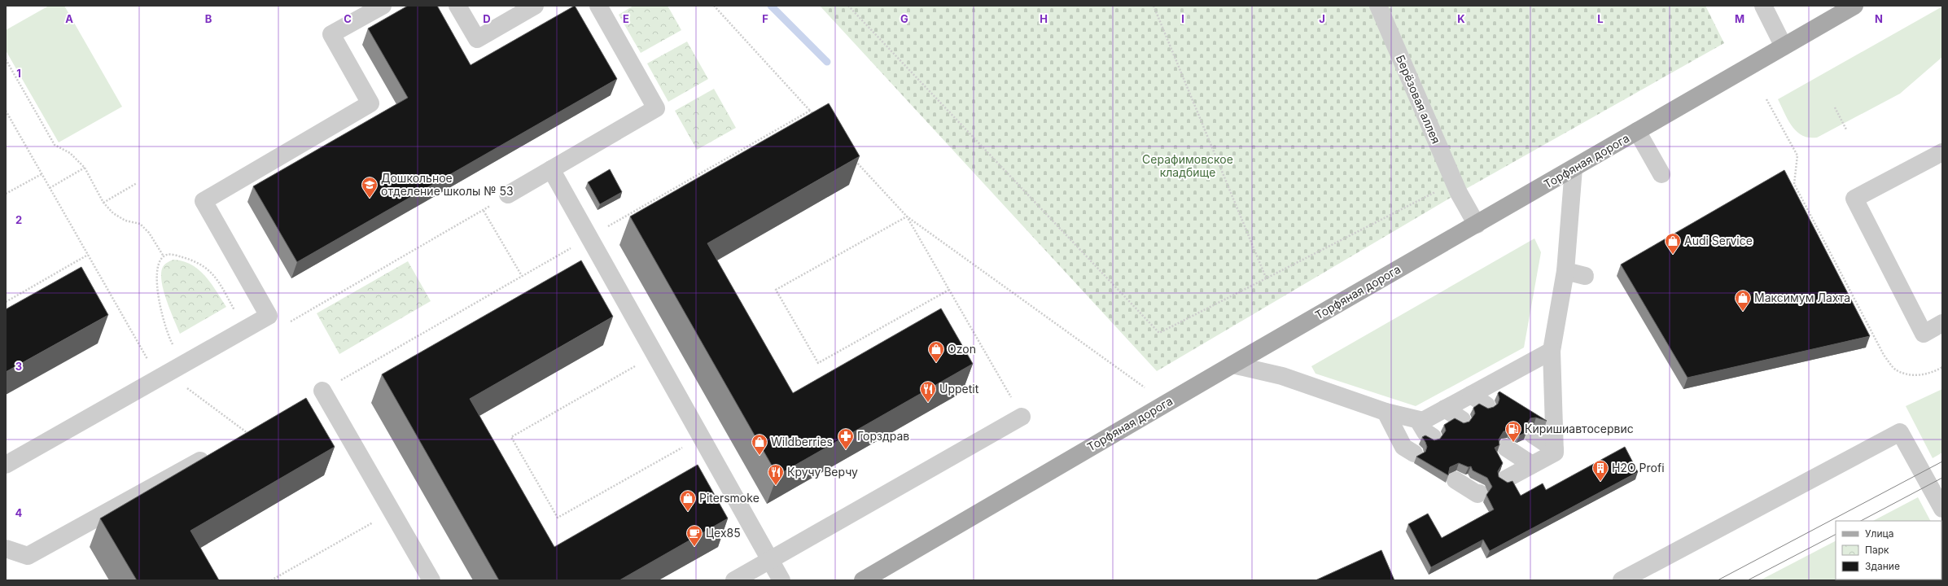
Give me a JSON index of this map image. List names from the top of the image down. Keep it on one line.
{"streets":{"main road":["Торфяная дорога"],"street":["Берёзовая аллея"]},"crossings":[["Берёзовая аллея","Торфяная дорога"]],"parks":["Серафимовское кладбище"],"places":{"school or university":["Дошкольное отделение школы № 53"],"shop":["Audi Service","Максимум Лахта","Ozon","Wildberries","Pitersmoke"],"restaurant":["Uppetit","Кручу Верчу"],"fuel station":["Киришиавтосервис"],"pharmacy":["Горздрав"],"building":["H2O Profi"],"cafe":["Цех85"]},"legend":["Улица","Парк","Здание"],"grid":{"columns":["A","B","C","D","E","F","G","H","I","J","K","L","M","N"],"rows":["1","2","3","4"]}}
